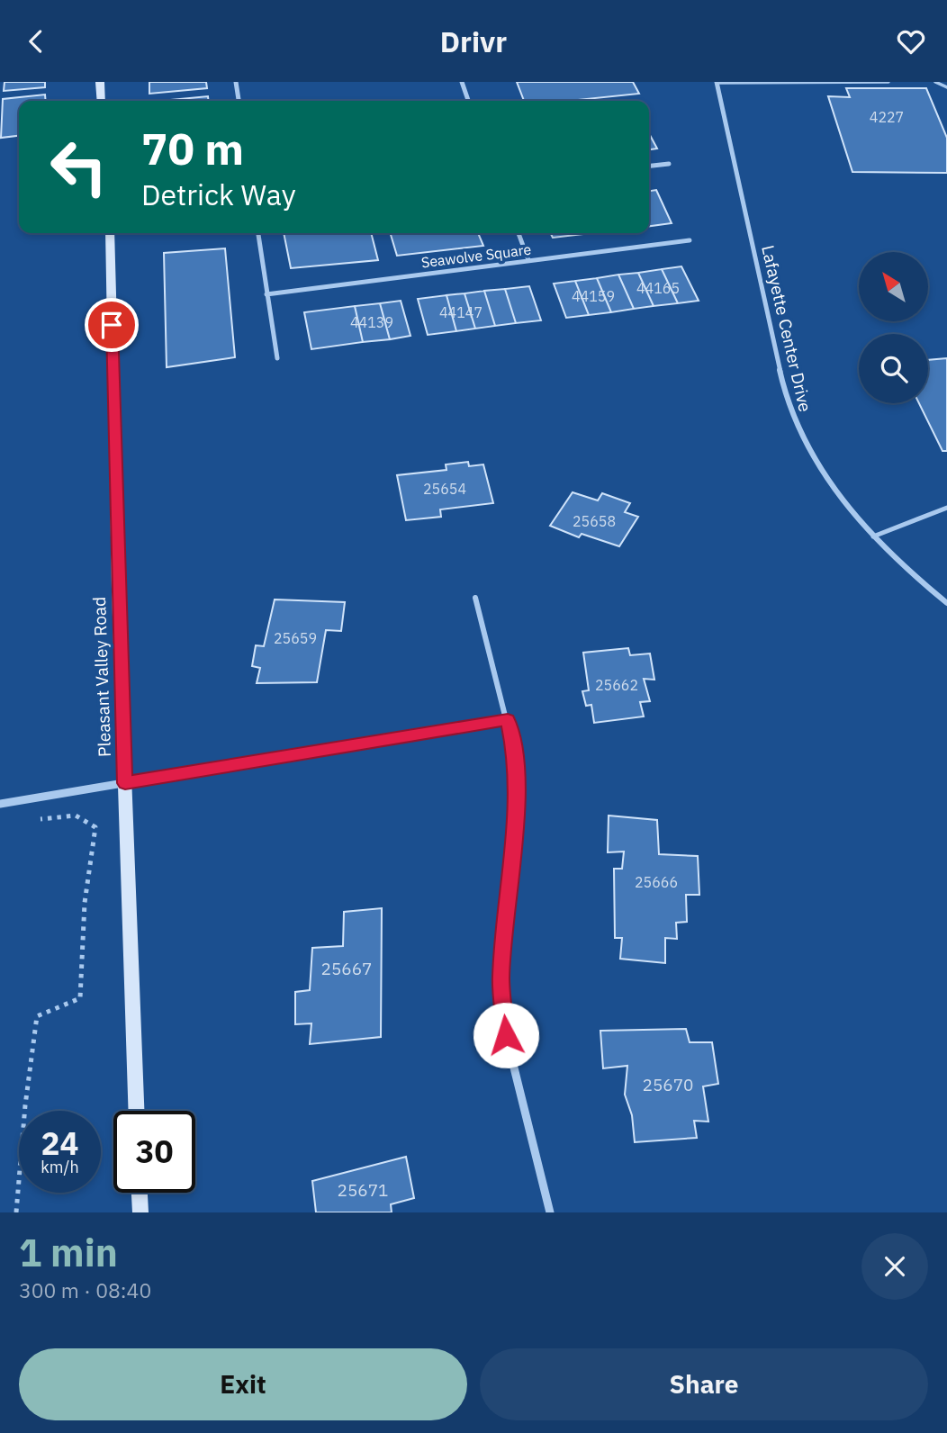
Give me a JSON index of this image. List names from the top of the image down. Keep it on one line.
{"streets":{"street":["Seawolve Square","Lafayette Center Drive","Pleasant Valley Road"]},"house_numbers":["4227","44165","44159","44147","44139","25654","25658","25659","25662","25666","25667","25670","25671"],"north":"top left","page":{"header":"Drivr","turn":["70 m","Detrick Way"],"speed":"24 km/h","limit":"30","heading":["1 min","300 m · 08:40"],"buttons":["Exit","Share"]}}
